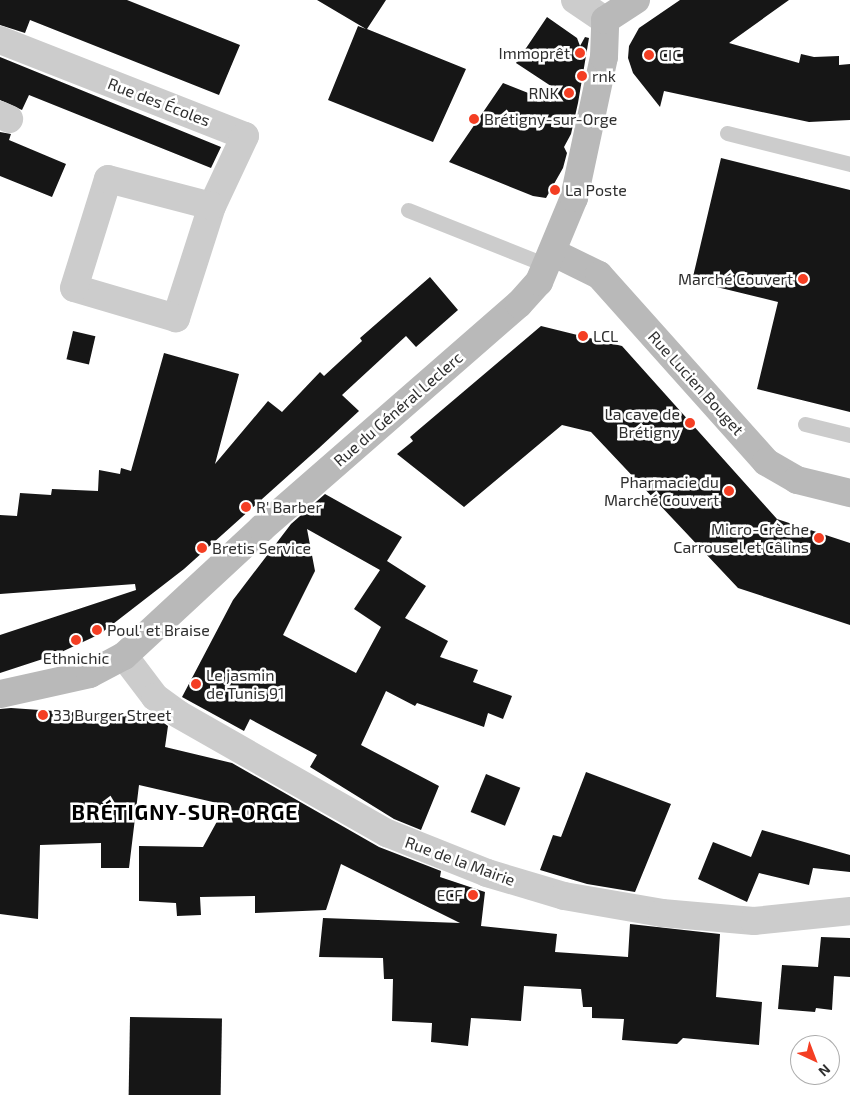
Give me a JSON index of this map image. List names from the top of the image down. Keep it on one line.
{"streets":{"street":["Rue des Écoles","Rue Lucien Bouget","Rue du Général Leclerc","Rue de la Mairie"]},"crossings":[["Rue Lucien Bouget","Rue du Général Leclerc"],["Rue du Général Leclerc","Rue de la Mairie"]],"districts":["BRÉTIGNY-SUR-ORGE"],"places":["Immoprêt","CIC","rnk","RNK","Brétigny-sur-Orge","La Poste","Marché Couvert","LCL","La cave de Brétigny","Pharmacie du Marché Couvert","R' Barber","Micro-Crèche Carrousel et Câlins","Bretis Service","Poul' et Braise","Ethnichic","Le jasmin de Tunis 91","33 Burger Street","ECF"],"north":"bottom right"}
